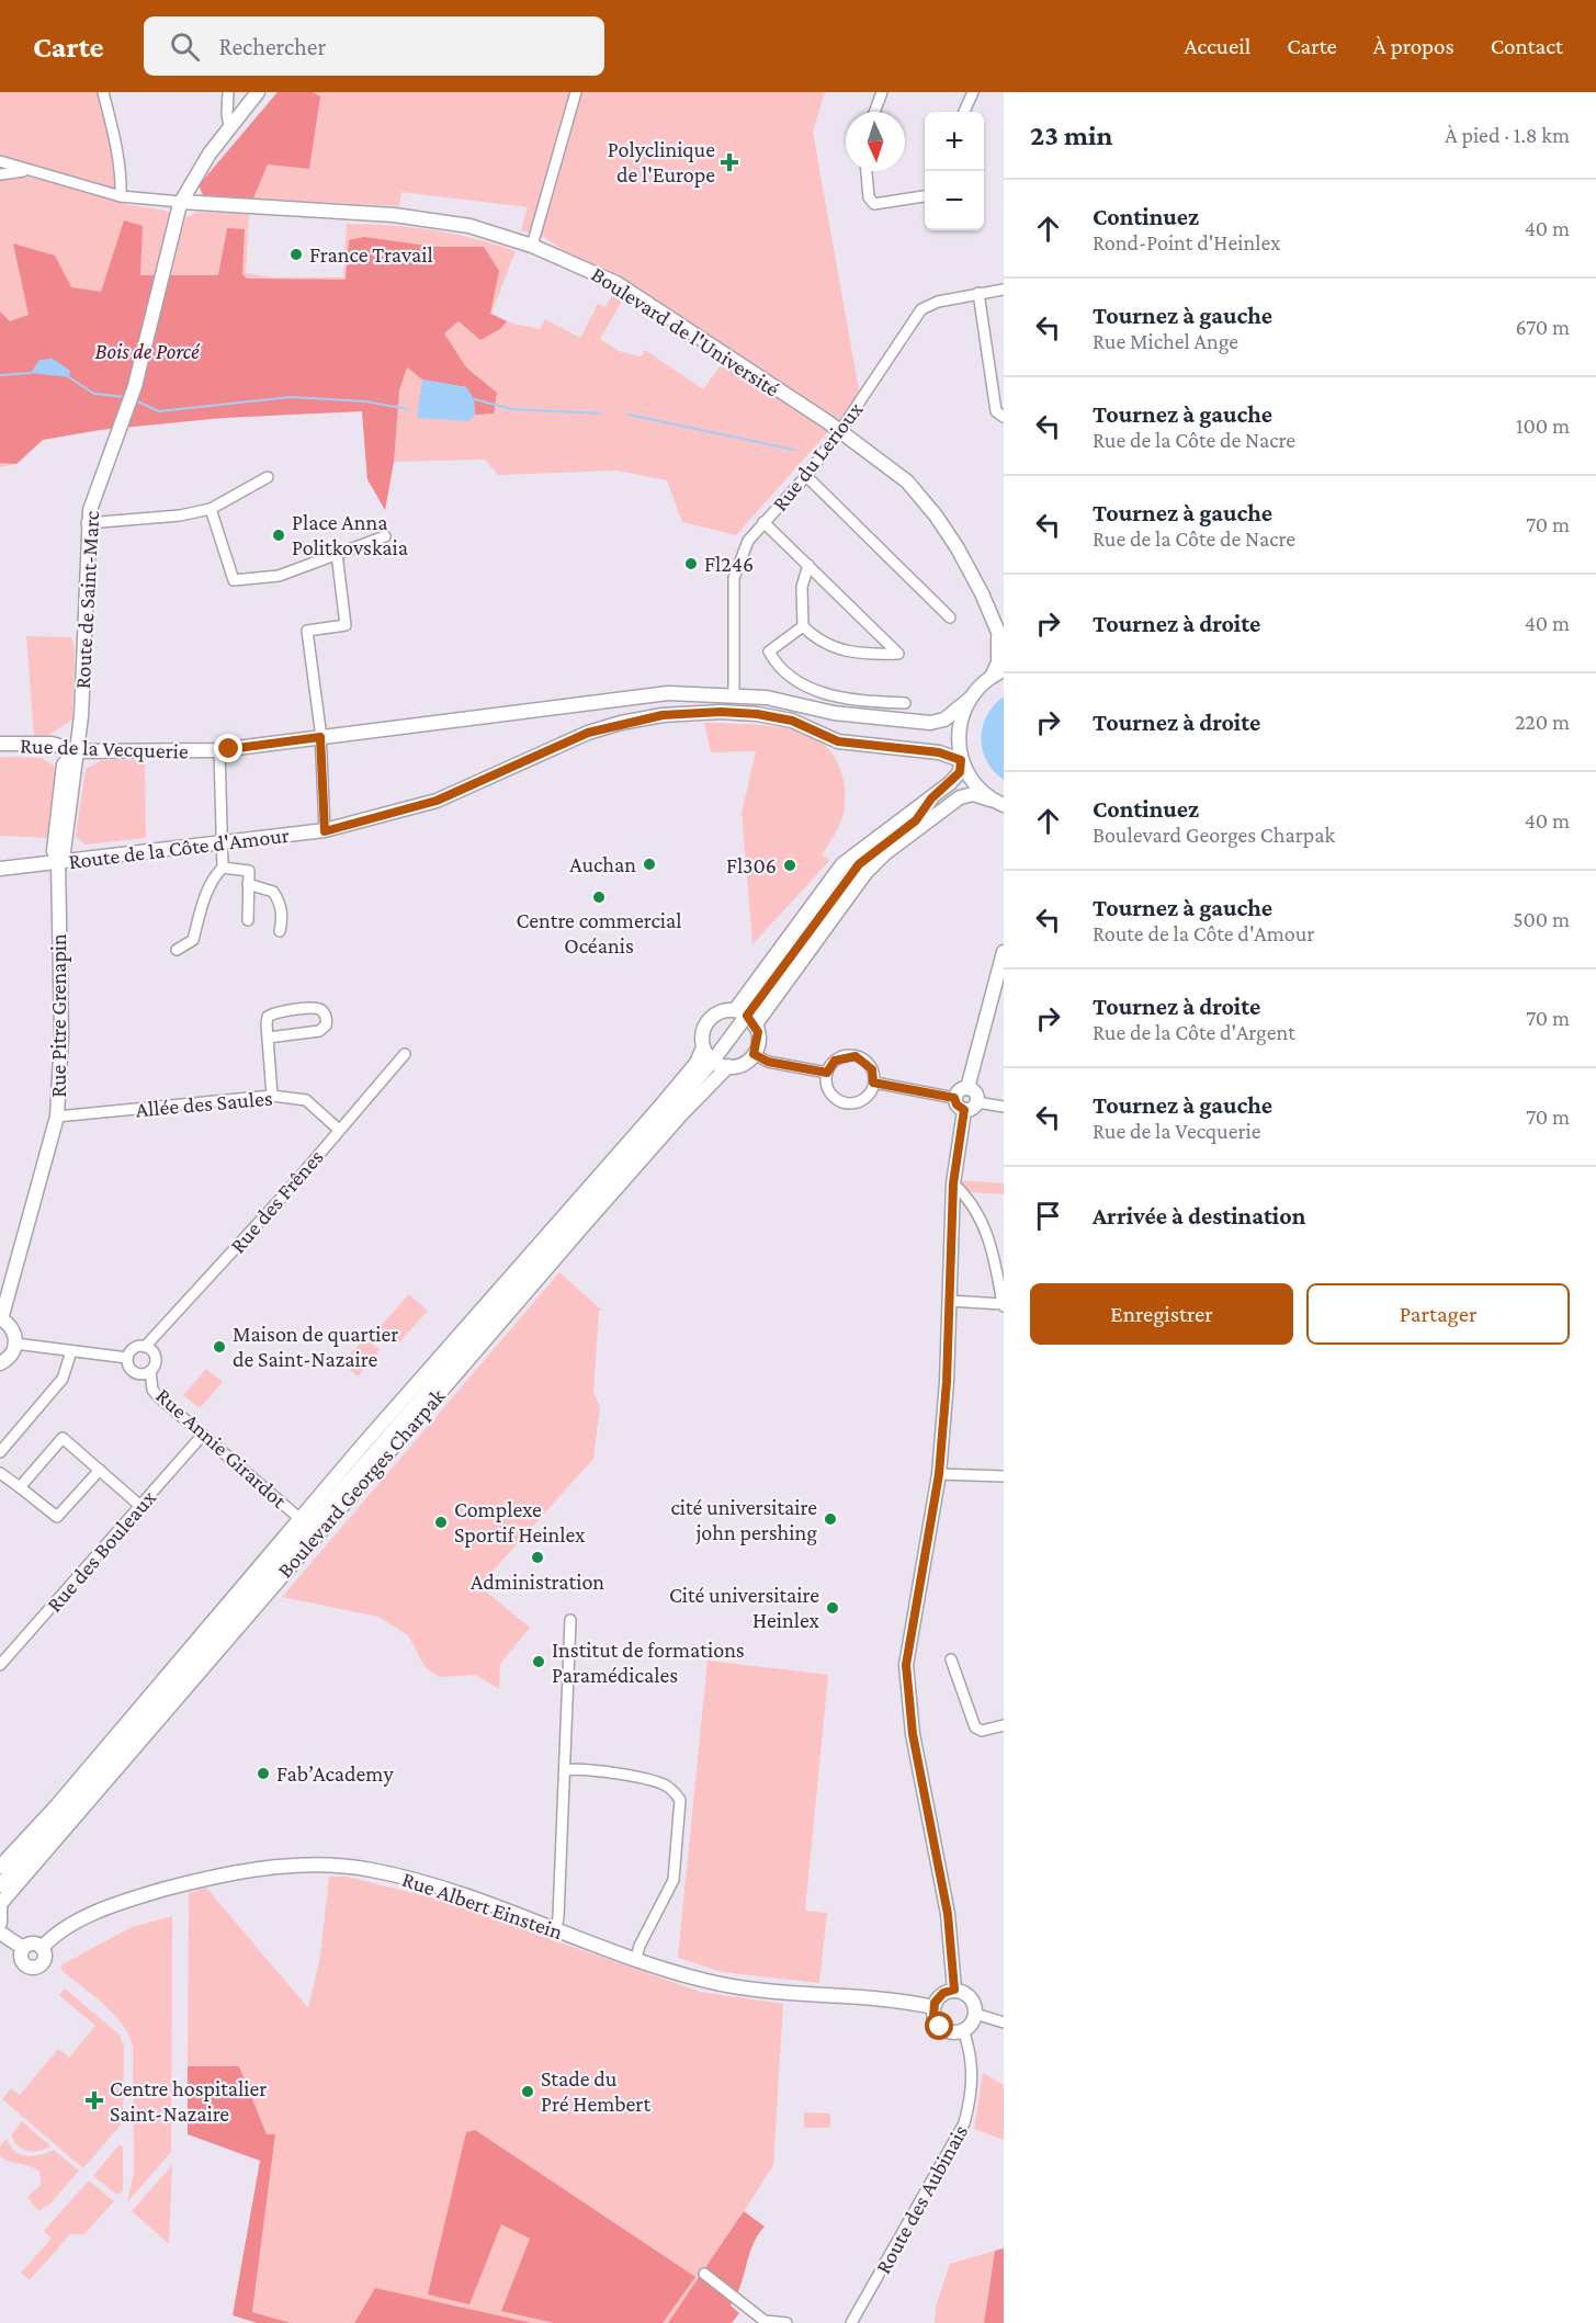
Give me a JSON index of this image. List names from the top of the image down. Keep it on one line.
{"streets":{"street":["Boulevard de l'Université","Rue du Lerioux","Route de Saint-Marc","Rue de la Vecquerie","Route de la Côte d'Amour","Rue Pitre Grenapin","Allée des Saules","Rue des Frênes","Rue Annie Girardot","Boulevard Georges Charpak","Rue des Bouleaux","Rue Albert Einstein","Route des Aubinais"]},"crossings":[["Boulevard de l'Université","Rue du Lerioux"],["Boulevard de l'Université","Route de Saint-Marc"],["Rue du Lerioux","Rue de la Vecquerie"],["Route de Saint-Marc","Rue de la Vecquerie"],["Route de Saint-Marc","Rue Pitre Grenapin"],["Rue de la Vecquerie","Rue Pitre Grenapin"],["Route de la Côte d'Amour","Rue Pitre Grenapin"],["Rue Pitre Grenapin","Allée des Saules"],["Allée des Saules","Rue des Frênes"],["Rue des Frênes","Rue Annie Girardot"],["Rue Annie Girardot","Boulevard Georges Charpak"],["Rue Annie Girardot","Rue des Bouleaux"],["Rue Albert Einstein","Route des Aubinais"]],"parks":["Bois de Porcé"],"places":{"health":["Polyclinique de l'Europe","Centre hospitalier Saint-Nazaire"],"other":["France Travail","Place Anna Politkovskaia","Fl246","Auchan","Fl306","Centre commercial Océanis","Maison de quartier de Saint-Nazaire","cité universitaire john pershing","Complexe Sportif Heinlex","Administration","Cité universitaire Heinlex","Institut de formations Paramédicales","Fab’Academy","Stade du Pré Hembert"]},"north":"bottom","page":{"header":"Carte","search":"Rechercher","nav":["Accueil","Carte","À propos","Contact"],"heading":["23 min","À pied · 1.8 km"],"map_buttons":["+","−"],"list":[["Continuez","Rond-Point d'Heinlex","40 m"],["Tournez à gauche","Rue Michel Ange","670 m"],["Tournez à gauche","Rue de la Côte de Nacre","100 m"],["Tournez à gauche","Rue de la Côte de Nacre","70 m"],["Tournez à droite","40 m"],["Tournez à droite","220 m"],["Continuez","Boulevard Georges Charpak","40 m"],["Tournez à gauche","Route de la Côte d'Amour","500 m"],["Tournez à droite","Rue de la Côte d'Argent","70 m"],["Tournez à gauche","Rue de la Vecquerie","70 m"],"Arrivée à destination"],"buttons":["Enregistrer","Partager"]}}
